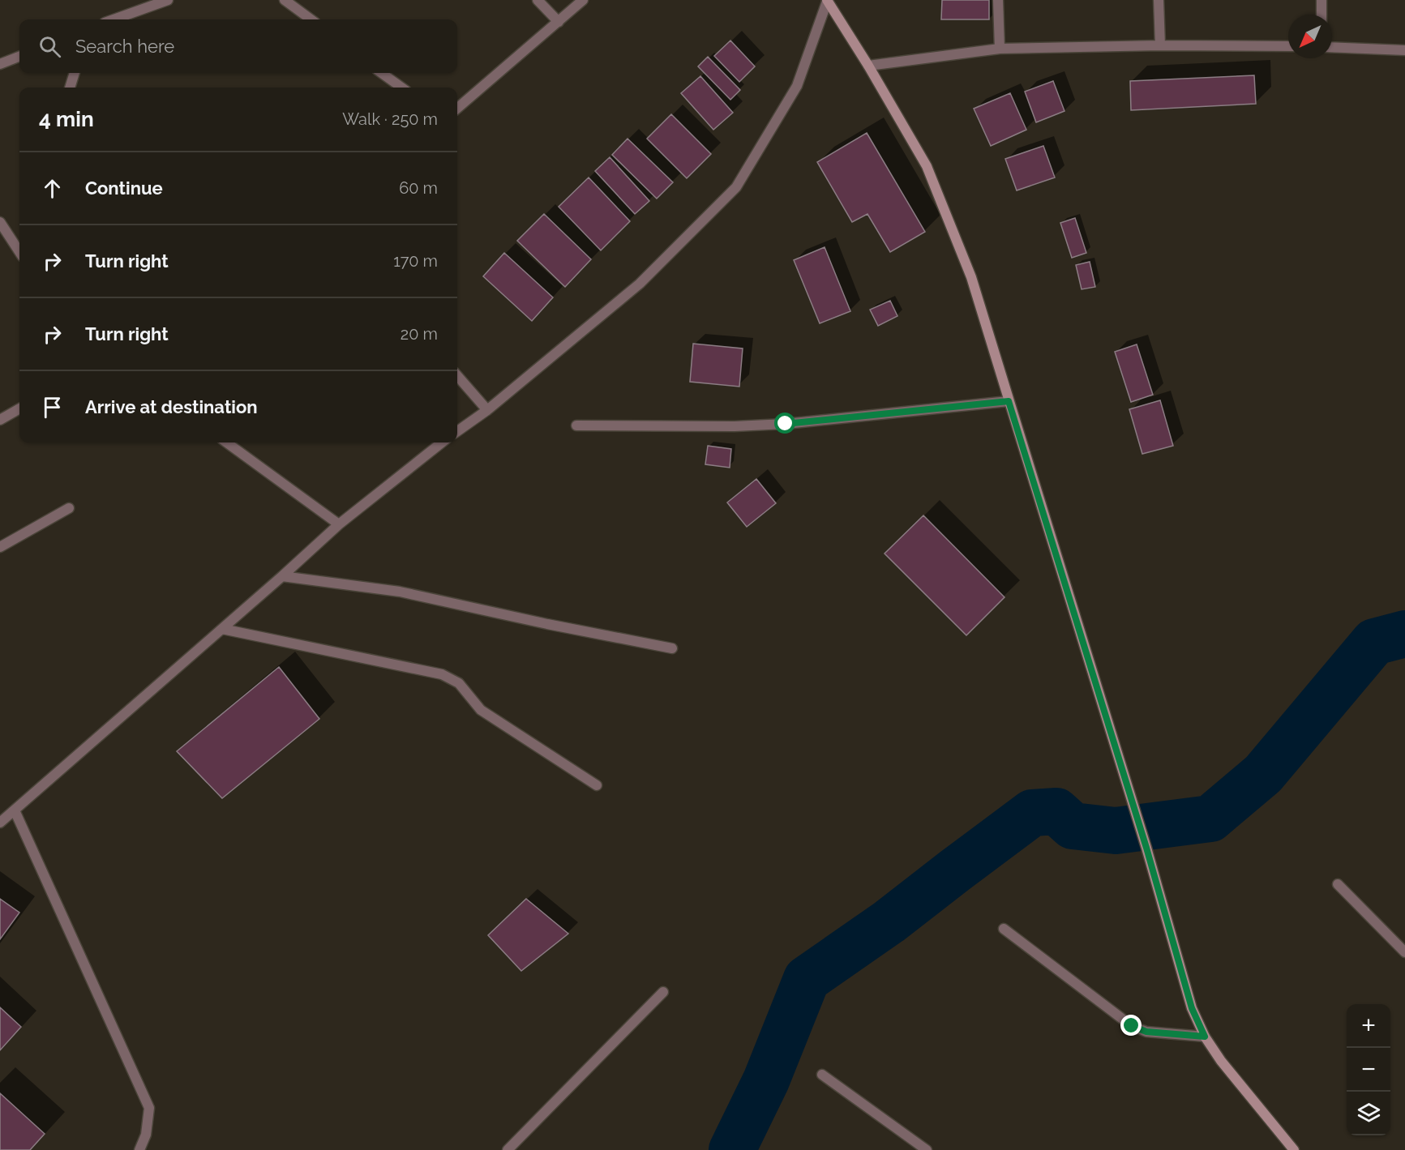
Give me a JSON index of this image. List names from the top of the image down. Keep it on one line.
{"north":"bottom left","page":{"search":"Search here","heading":["4 min","Walk · 250 m"],"list":[["Continue","60 m"],["Turn right","170 m"],["Turn right","20 m"],"Arrive at destination"],"map_buttons":["+","−"]}}
